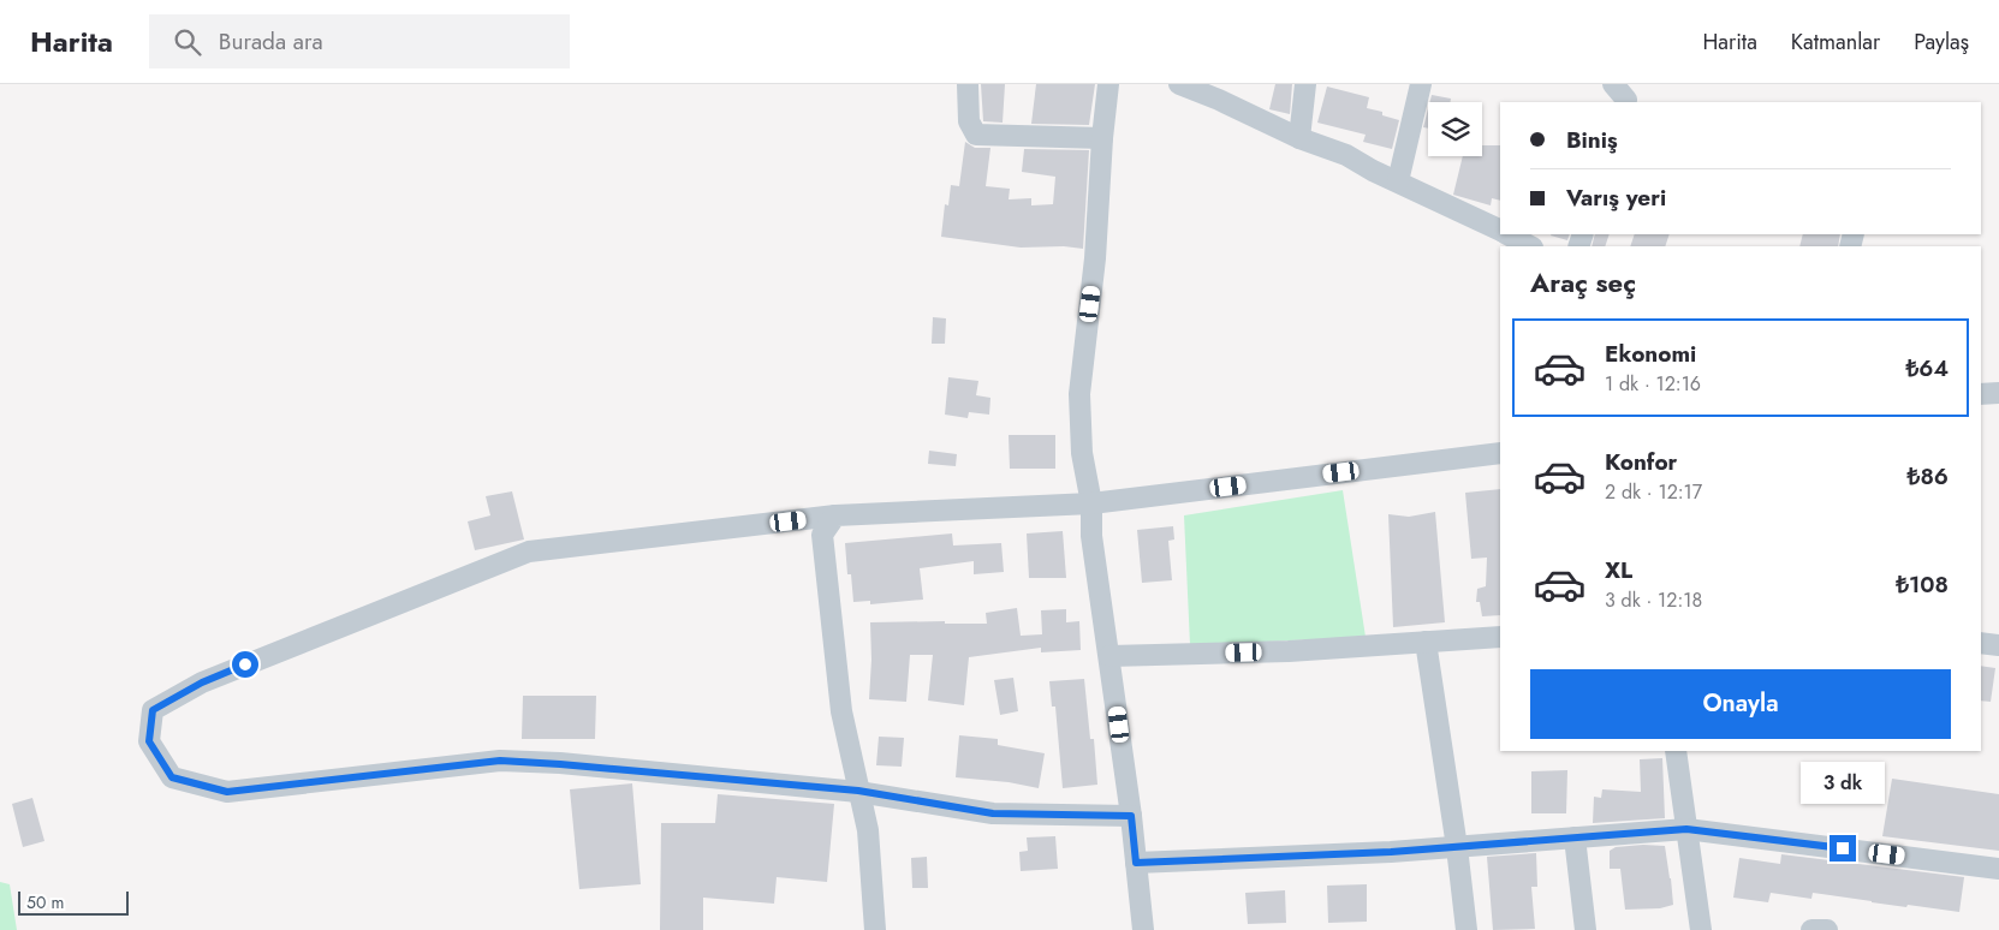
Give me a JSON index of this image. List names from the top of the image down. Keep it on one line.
{"scale_bar":"50 m","page":{"header":"Harita","search":"Burada ara","nav":["Harita","Katmanlar","Paylaş"],"banner":["Biniş","Varış yeri"],"heading":"Araç seç","list":[{"name":"Ekonomi","note":"1 dk · 12:16","value":"₺64"},{"name":"Konfor","note":"2 dk · 12:17","value":"₺86"},{"name":"XL","note":"3 dk · 12:18","value":"₺108"}],"buttons":"Onayla","bubble":"3 dk","scale":"50 m"}}
